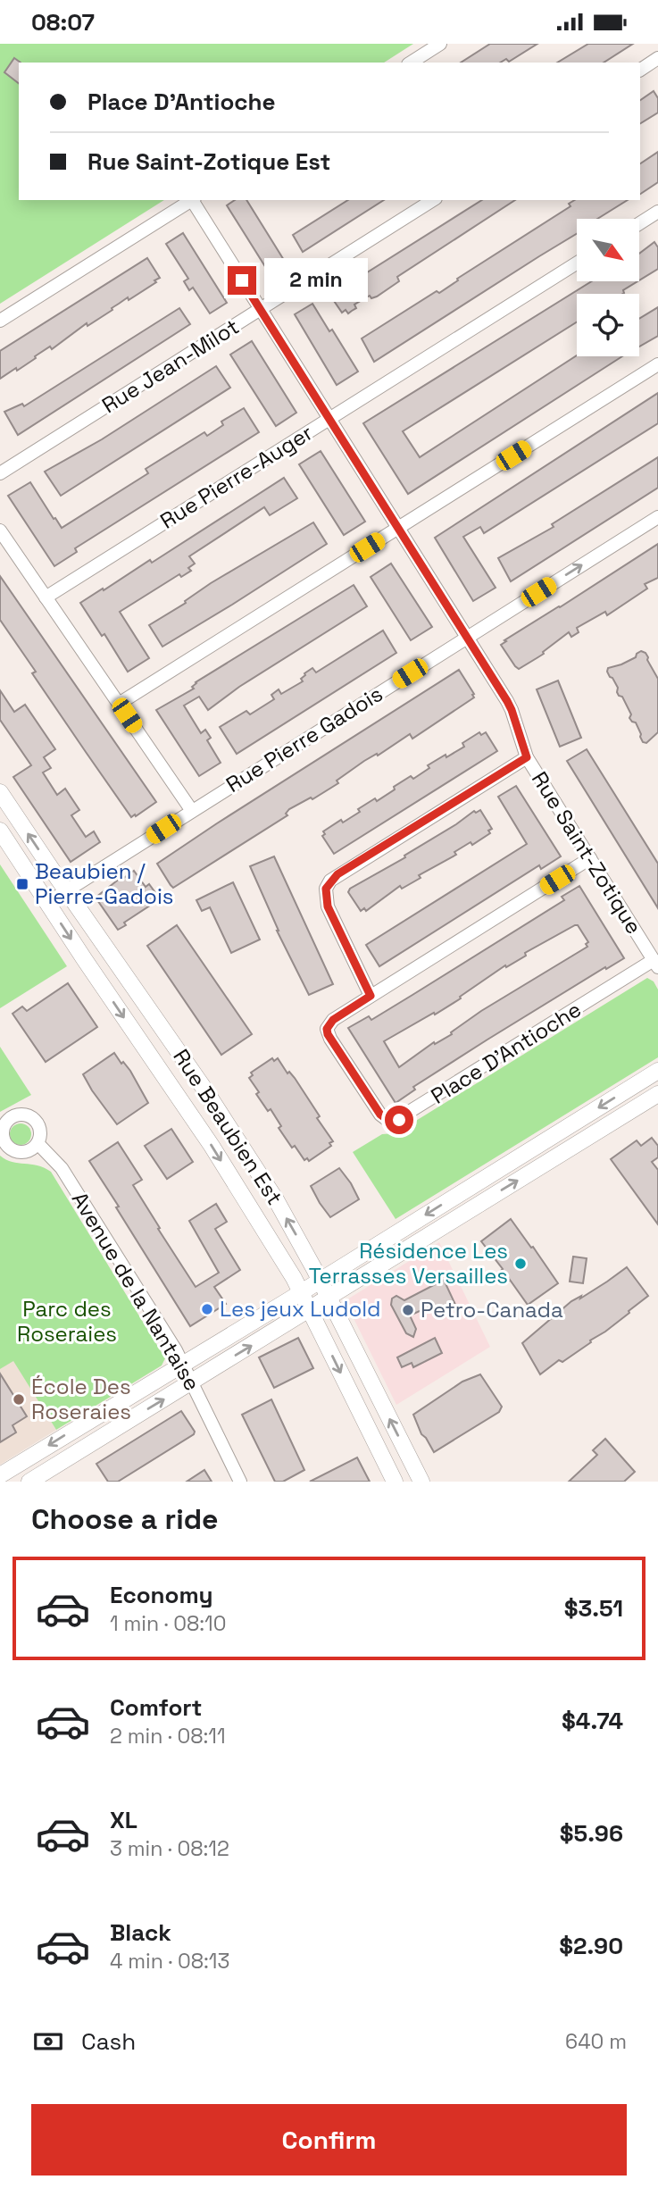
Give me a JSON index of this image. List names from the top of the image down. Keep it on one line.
{"streets":{"street":["Rue Jean-Milot","Rue Pierre-Auger","Rue Pierre Gadois","Rue Saint-Zotique","Place D'Antioche","Rue Beaubien Est","Avenue de la Nantaise"]},"crossings":[["Rue Jean-Milot","Rue Saint-Zotique"],["Rue Pierre-Auger","Rue Saint-Zotique"],["Rue Pierre Gadois","Rue Saint-Zotique"],["Rue Pierre Gadois","Rue Beaubien Est"],["Rue Saint-Zotique","Place D'Antioche"]],"parks":["Parc des Roseraies"],"places":{"transit":["Beaubien / Pierre-Gadois"],"other":["Résidence Les Terrasses Versailles","Les jeux Ludold","Petro-Canada","École Des Roseraies"]},"north":"bottom right","page":{"status":"08:07","banner":["Place D'Antioche","Rue Saint-Zotique Est"],"bubble":"2 min","heading":"Choose a ride","list":[{"name":"Economy","note":"1 min · 08:10","value":"$3.51"},{"name":"Comfort","note":"2 min · 08:11","value":"$4.74"},{"name":"XL","note":"3 min · 08:12","value":"$5.96"},{"name":"Black","note":"4 min · 08:13","value":"$2.90"}],"pay":["Cash","640 m"],"buttons":"Confirm"}}
